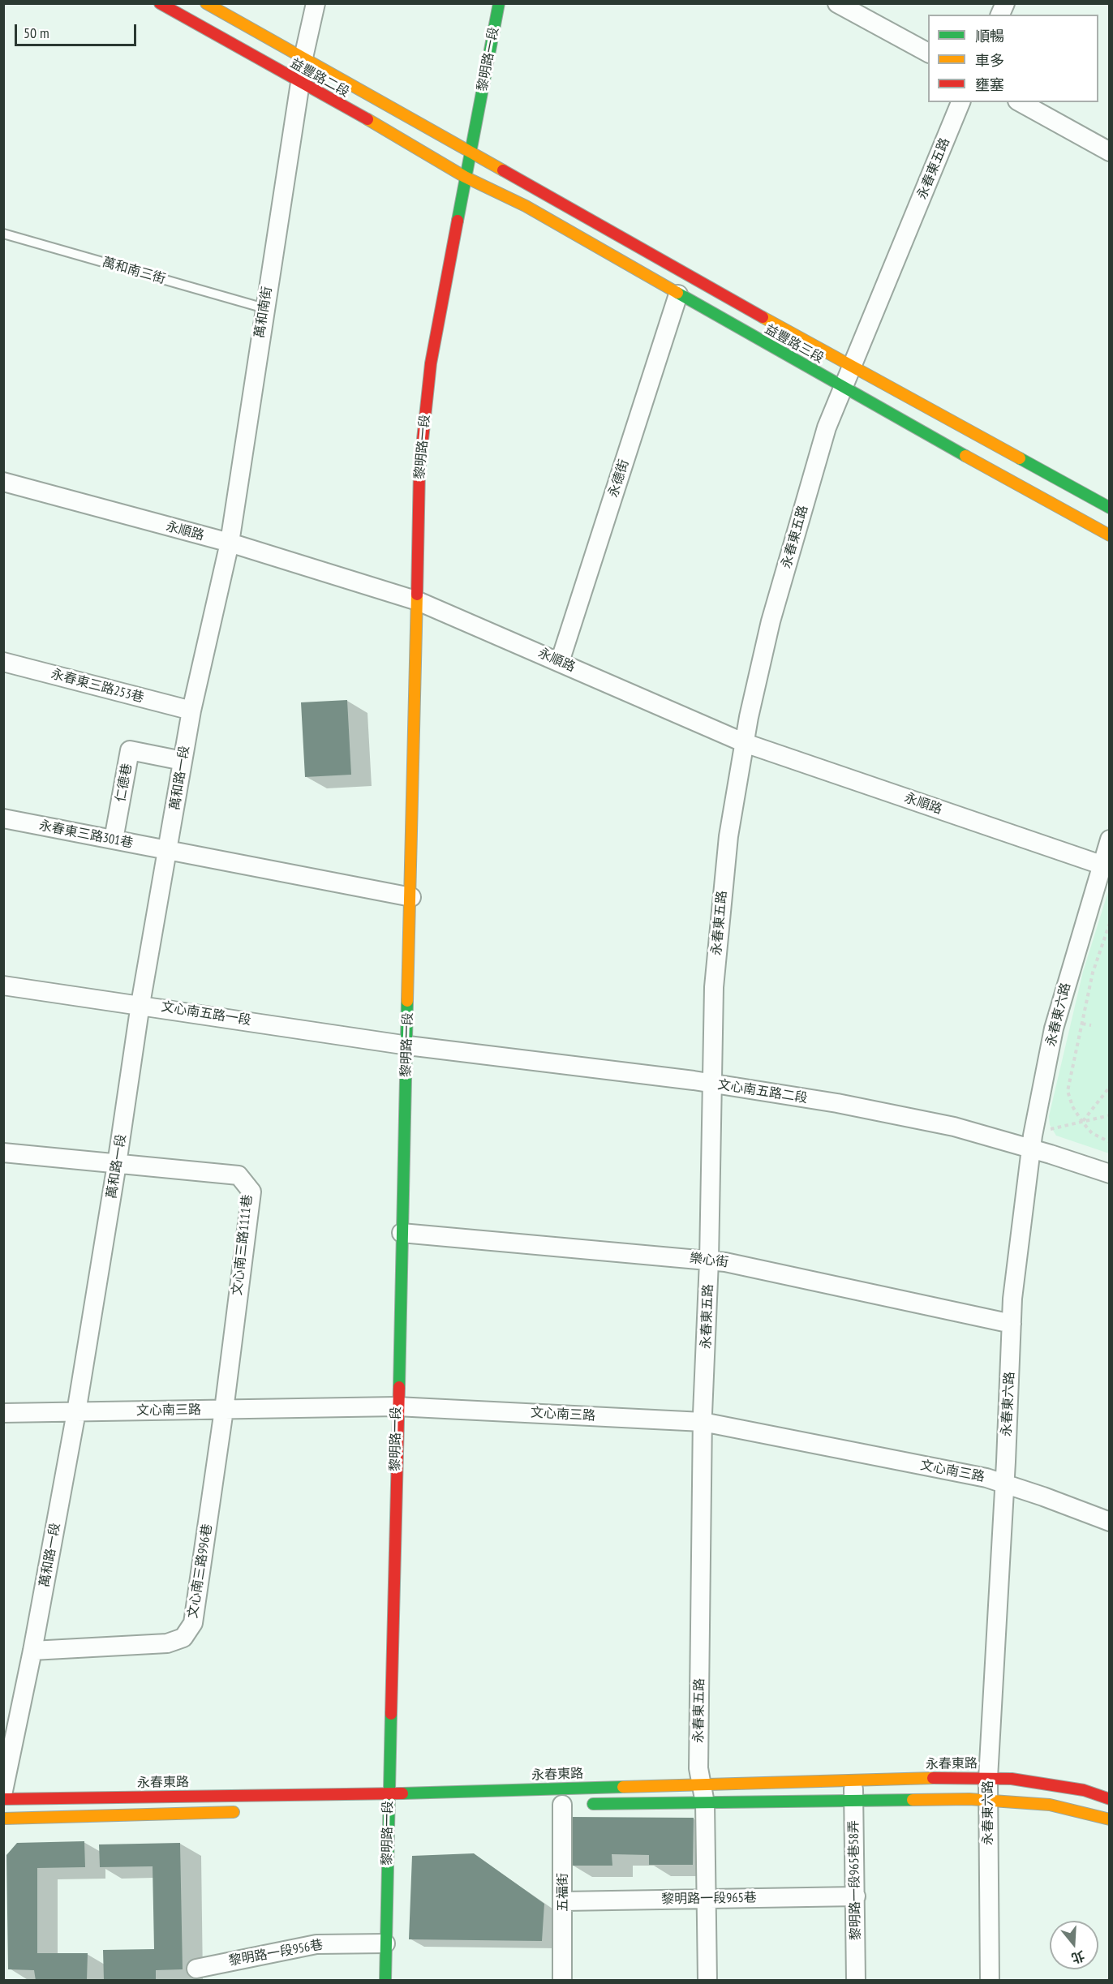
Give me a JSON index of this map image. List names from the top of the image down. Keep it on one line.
{"streets":{"street":["黎明路一段","益豐路二段","永春東五路","萬和南街","益豐路三段","永德街","永順路","永春東三路253巷","萬和路一段","仁德巷","永春東三路301巷","文心南五路一段","永春東六路","文心南五路二段","文心南三路1111巷","樂心街","文心南三路","文心南三路996巷","永春東路","黎明路一段965巷58弄","五福街","黎明路一段965巷","黎明路一段956巷"],"lane":["萬和南三街"]},"crossings":[["黎明路一段","益豐路二段"],["黎明路一段","益豐路三段"],["黎明路一段","永順路"],["黎明路一段","文心南五路一段"],["黎明路一段","文心南五路二段"],["黎明路一段","樂心街"],["黎明路一段","文心南三路"],["黎明路一段","永春東路"],["黎明路一段","黎明路一段956巷"],["益豐路二段","萬和南街"],["益豐路二段","益豐路三段"],["永春東五路","益豐路三段"],["永春東五路","永順路"],["永春東五路","文心南五路二段"],["永春東五路","樂心街"],["永春東五路","文心南三路"],["永春東五路","永春東路"],["永春東五路","黎明路一段965巷"],["萬和南三街","萬和南街"],["萬和南街","永順路"],["萬和南街","萬和路一段"],["益豐路三段","永德街"],["永德街","永順路"],["永順路","萬和路一段"],["永順路","永春東六路"],["永春東三路253巷","萬和路一段"],["萬和路一段","仁德巷"],["萬和路一段","永春東三路301巷"],["萬和路一段","文心南五路一段"],["萬和路一段","文心南三路1111巷"],["萬和路一段","文心南三路"],["萬和路一段","文心南三路996巷"],["仁德巷","永春東三路301巷"],["文心南五路一段","文心南五路二段"],["永春東六路","文心南五路二段"],["永春東六路","樂心街"],["永春東六路","文心南三路"],["永春東六路","永春東路"],["文心南三路1111巷","文心南三路"],["文心南三路1111巷","文心南三路996巷"],["文心南三路","文心南三路996巷"],["永春東路","黎明路一段965巷58弄"],["黎明路一段965巷58弄","黎明路一段965巷"],["五福街","黎明路一段965巷"]],"legend":["順暢","車多","壅塞"],"scale_bar":"50 m","north":"bottom"}
